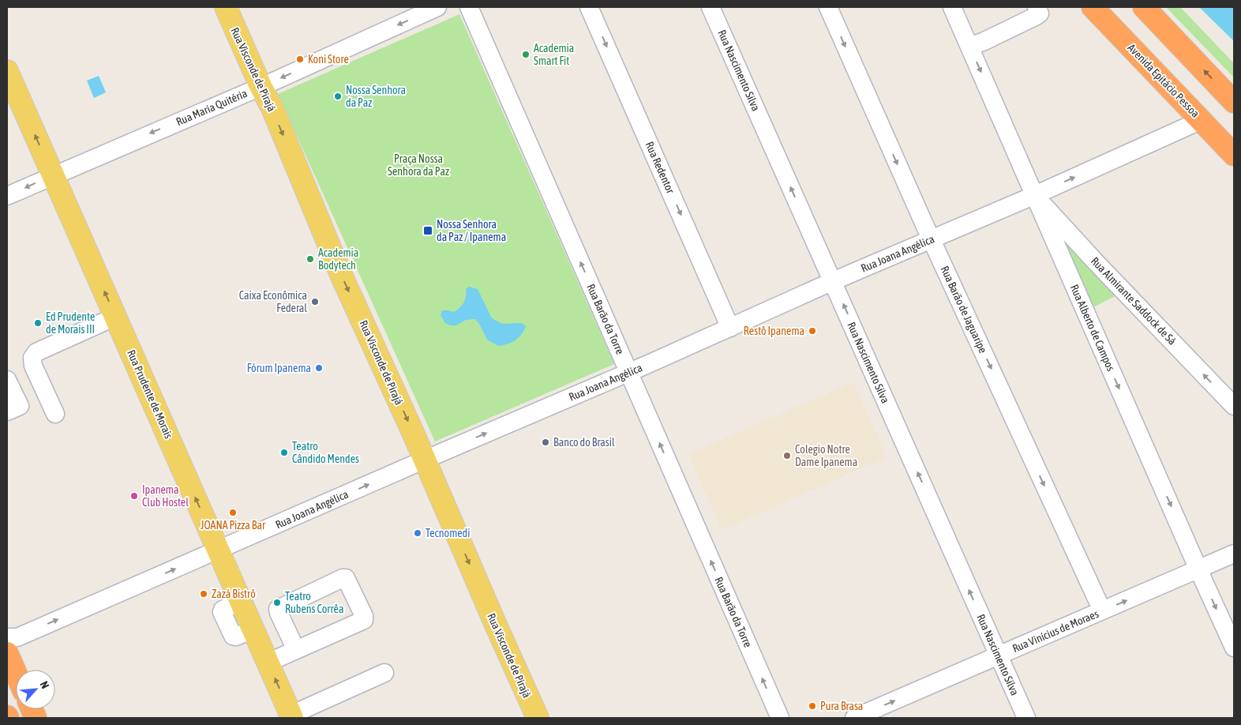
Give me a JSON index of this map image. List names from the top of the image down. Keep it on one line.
{"streets":{"highway":["Avenida Epitácio Pessoa"],"main road":["Rua Visconde de Pirajá","Rua Prudente de Morais"],"street":["Rua Nascimento Silva","Rua Maria Quitéria","Rua Redentor","Rua Joana Angélica","Rua Almirante Saddock de Sá","Rua Barão de Jaguaripe","Rua Barão da Torre","Rua Alberto de Campos","Rua Vinícius de Moraes"]},"crossings":[["Rua Visconde de Pirajá","Rua Maria Quitéria"],["Rua Visconde de Pirajá","Rua Joana Angélica"],["Rua Nascimento Silva","Rua Joana Angélica"],["Rua Nascimento Silva","Rua Vinícius de Moraes"],["Avenida Epitácio Pessoa","Rua Joana Angélica"],["Rua Maria Quitéria","Rua Prudente de Morais"],["Rua Redentor","Rua Joana Angélica"],["Rua Joana Angélica","Rua Almirante Saddock de Sá"],["Rua Joana Angélica","Rua Barão de Jaguaripe"],["Rua Joana Angélica","Rua Barão da Torre"],["Rua Joana Angélica","Rua Alberto de Campos"],["Rua Joana Angélica","Rua Prudente de Morais"],["Rua Almirante Saddock de Sá","Rua Alberto de Campos"],["Rua Barão de Jaguaripe","Rua Vinícius de Moraes"],["Rua Alberto de Campos","Rua Vinícius de Moraes"]],"one_way":["Rua Visconde de Pirajá","Rua Nascimento Silva","Rua Maria Quitéria","Rua Redentor","Rua Joana Angélica","Rua Almirante Saddock de Sá","Rua Barão de Jaguaripe","Rua Barão da Torre","Rua Alberto de Campos","Rua Prudente de Morais","Rua Vinícius de Moraes"],"parks":["Praça Nossa Senhora da Paz"],"places":{"other":["Academia Smart Fit","Koni Store","Nossa Senhora da Paz","Academia Bodytech","Caixa Econômica Federal","Ed Prudente de Morais III","Restô Ipanema","Fórum Ipanema","Banco do Brasil","Teatro Cândido Mendes","Colegio Notre Dame Ipanema","Ipanema Club Hostel","JOANA Pizza Bar","Tecnomedi","Zazá Bistrô","Teatro Rubens Corrêa","Pura Brasa"],"transit":["Nossa Senhora da Paz / Ipanema"]},"north":"top right"}
